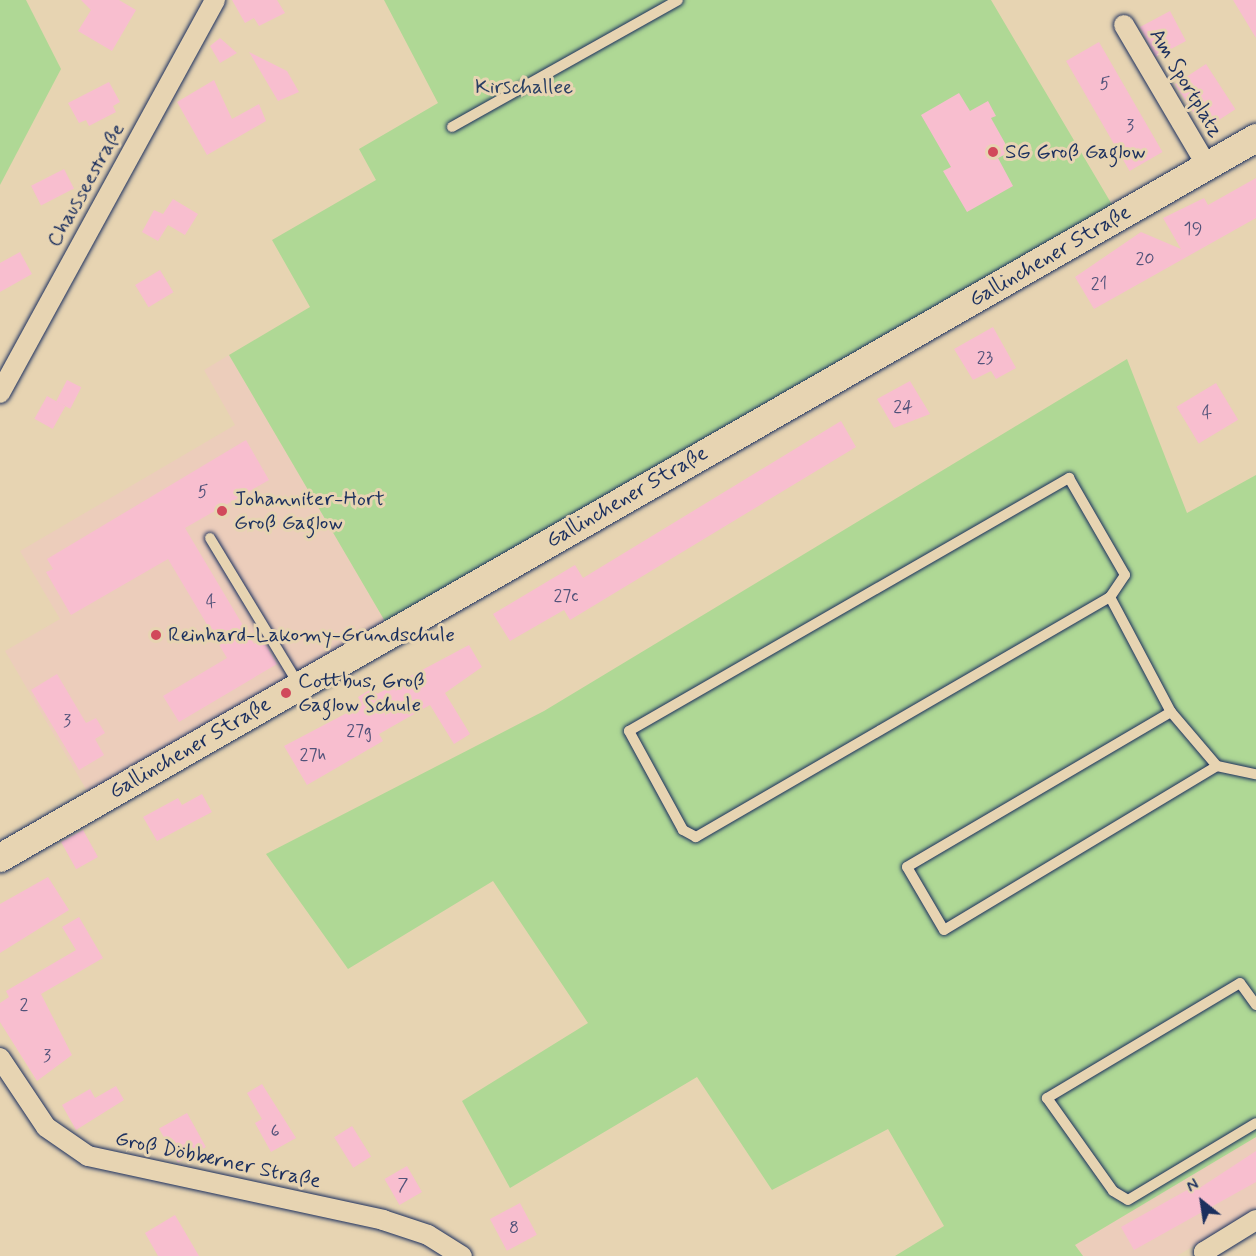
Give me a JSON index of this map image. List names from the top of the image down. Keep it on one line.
{"streets":{"street":["Am Sportplatz","Chausseestraße","Gallinchener Straße","Groß Döbberner Straße"]},"crossings":[["Am Sportplatz","Gallinchener Straße"]],"parks":["Kirschallee"],"places":["SG Groß Gaglow","Johanniter-Hort Groß Gaglow","Reinhard-Lakomy-Grundschule","Cottbus, Groß Gaglow Schule"],"house_numbers":["5","3","19","20","21","23","24","4","5","27c","4","3","27g","27h","2","3","6","7","8"],"north":"top left"}
